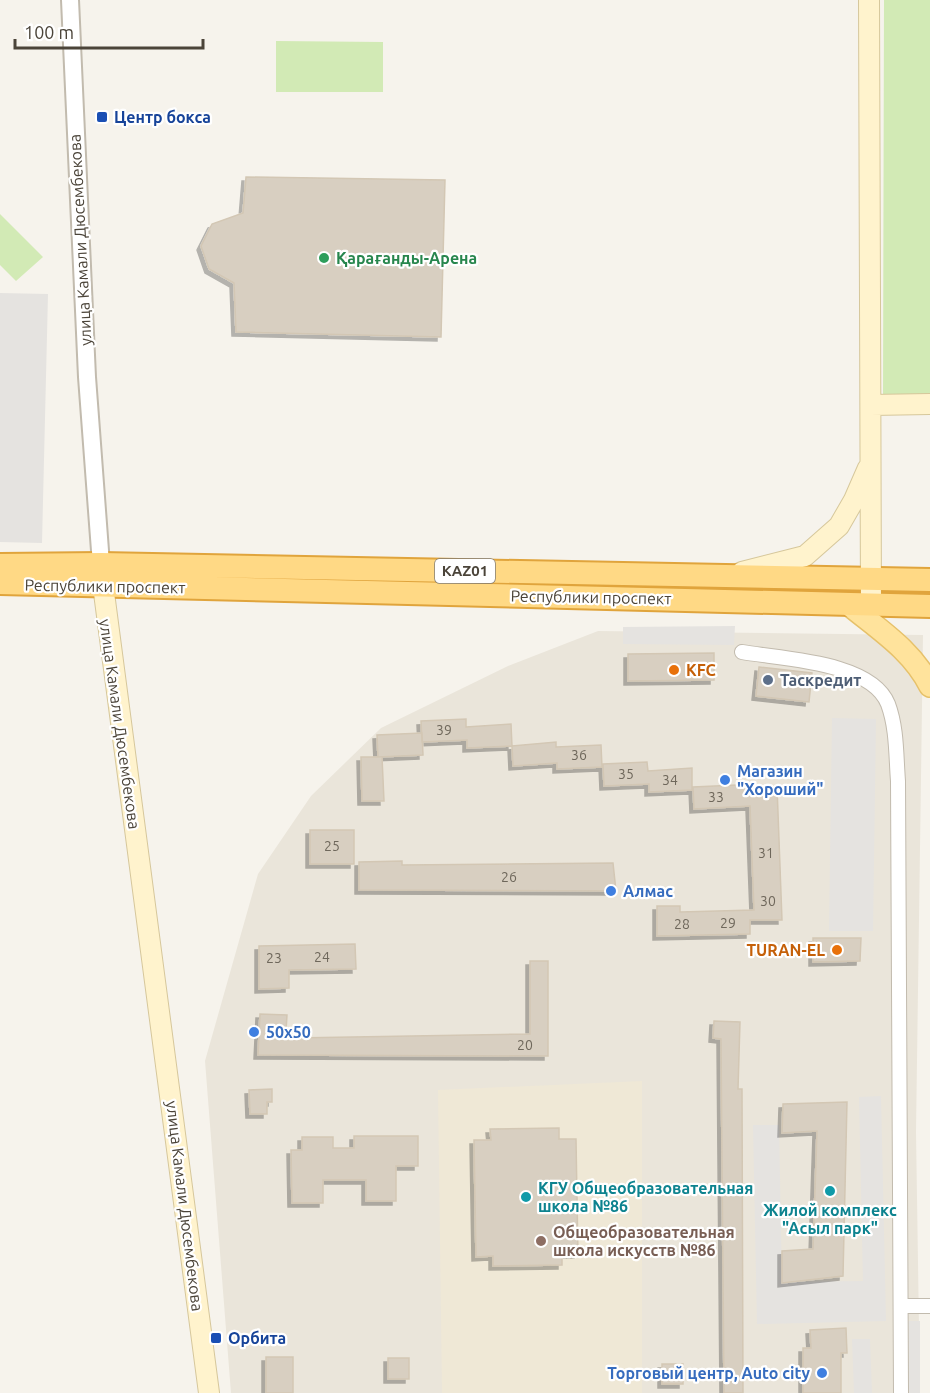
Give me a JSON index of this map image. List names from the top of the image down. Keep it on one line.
{"streets":{"highway":["KАZ01","Республики проспект"],"main road":["улица Камали Дюсембекова"]},"crossings":[["улица Камали Дюсембекова","Республики проспект"]],"places":{"transit":["Центр бокса","Орбита"],"other":["Қарағанды-Арена","KFC","Таскредит","Магазин \"Хороший\"","Алмас","TURAN-EL","50х50","Жилой комплекс \"Асыл парк\"","КГУ Общеобразовательная школа №86","Общеобразовательная школа искусств №86","Торговый центр, Auto city"]},"house_numbers":["39","36","35","34","33","25","31","26","30","29","28","24","23","20"],"scale_bar":"100 m"}
